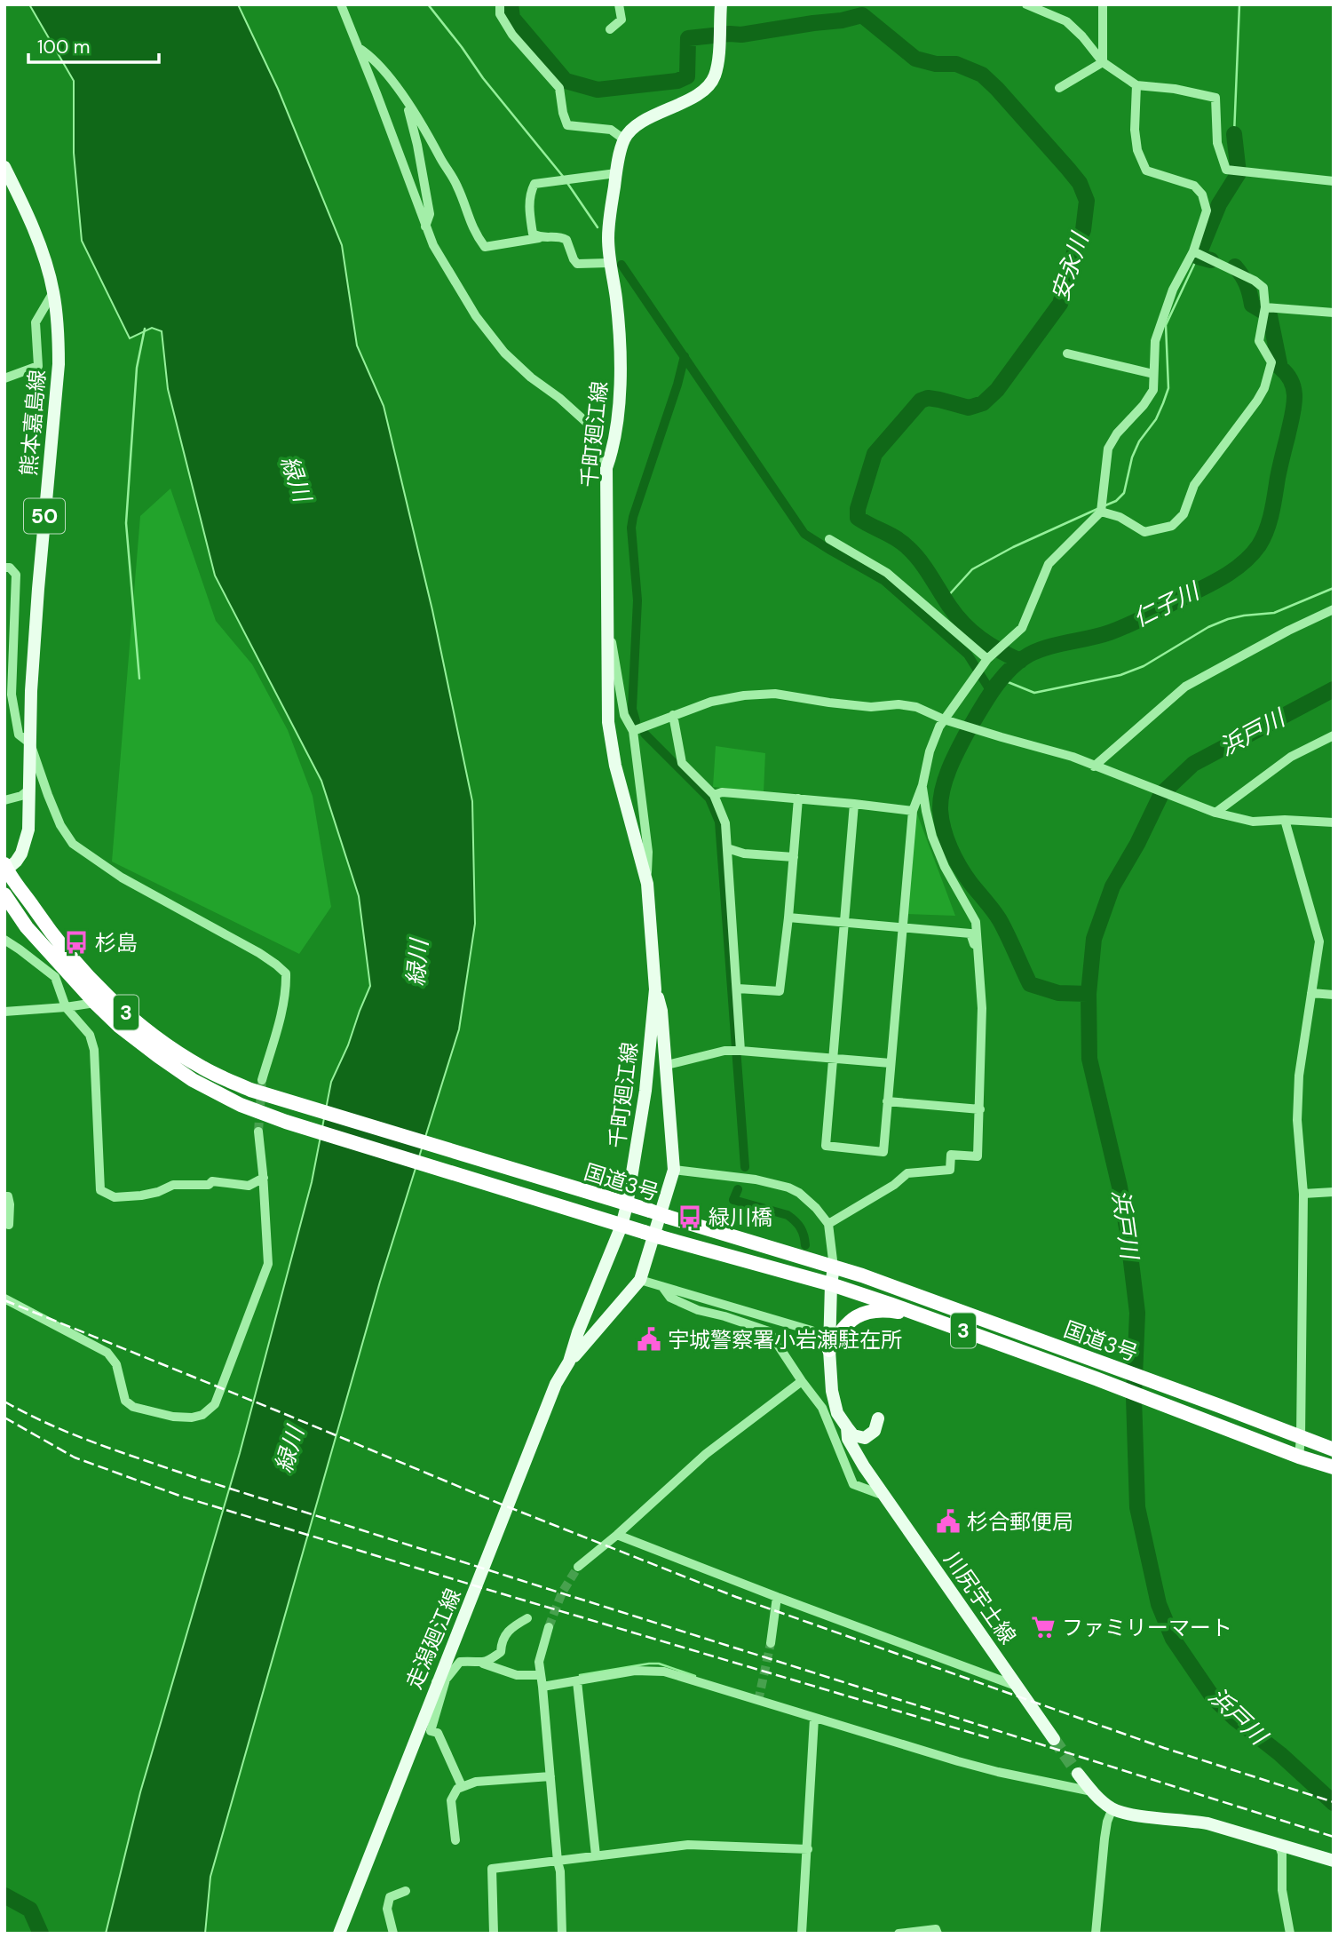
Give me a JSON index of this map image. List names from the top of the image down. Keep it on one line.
{"streets":{"highway":["3","国道3号"],"main road":["熊本嘉島線","千町廻江線","50","川尻宇土線","走潟廻江線"]},"crossings":[["熊本嘉島線","国道3号"],["千町廻江線","国道3号"],["千町廻江線","走潟廻江線"],["国道3号","川尻宇土線"],["国道3号","走潟廻江線"]],"water":["安永川","緑川","仁子川","浜戸川"],"places":{"bus stop":["杉島","緑川橋"],"public building":["宇城警察署小岩瀬駐在所","杉合郵便局"],"supermarket":["ファミリーマート"]},"scale_bar":"100 m"}
